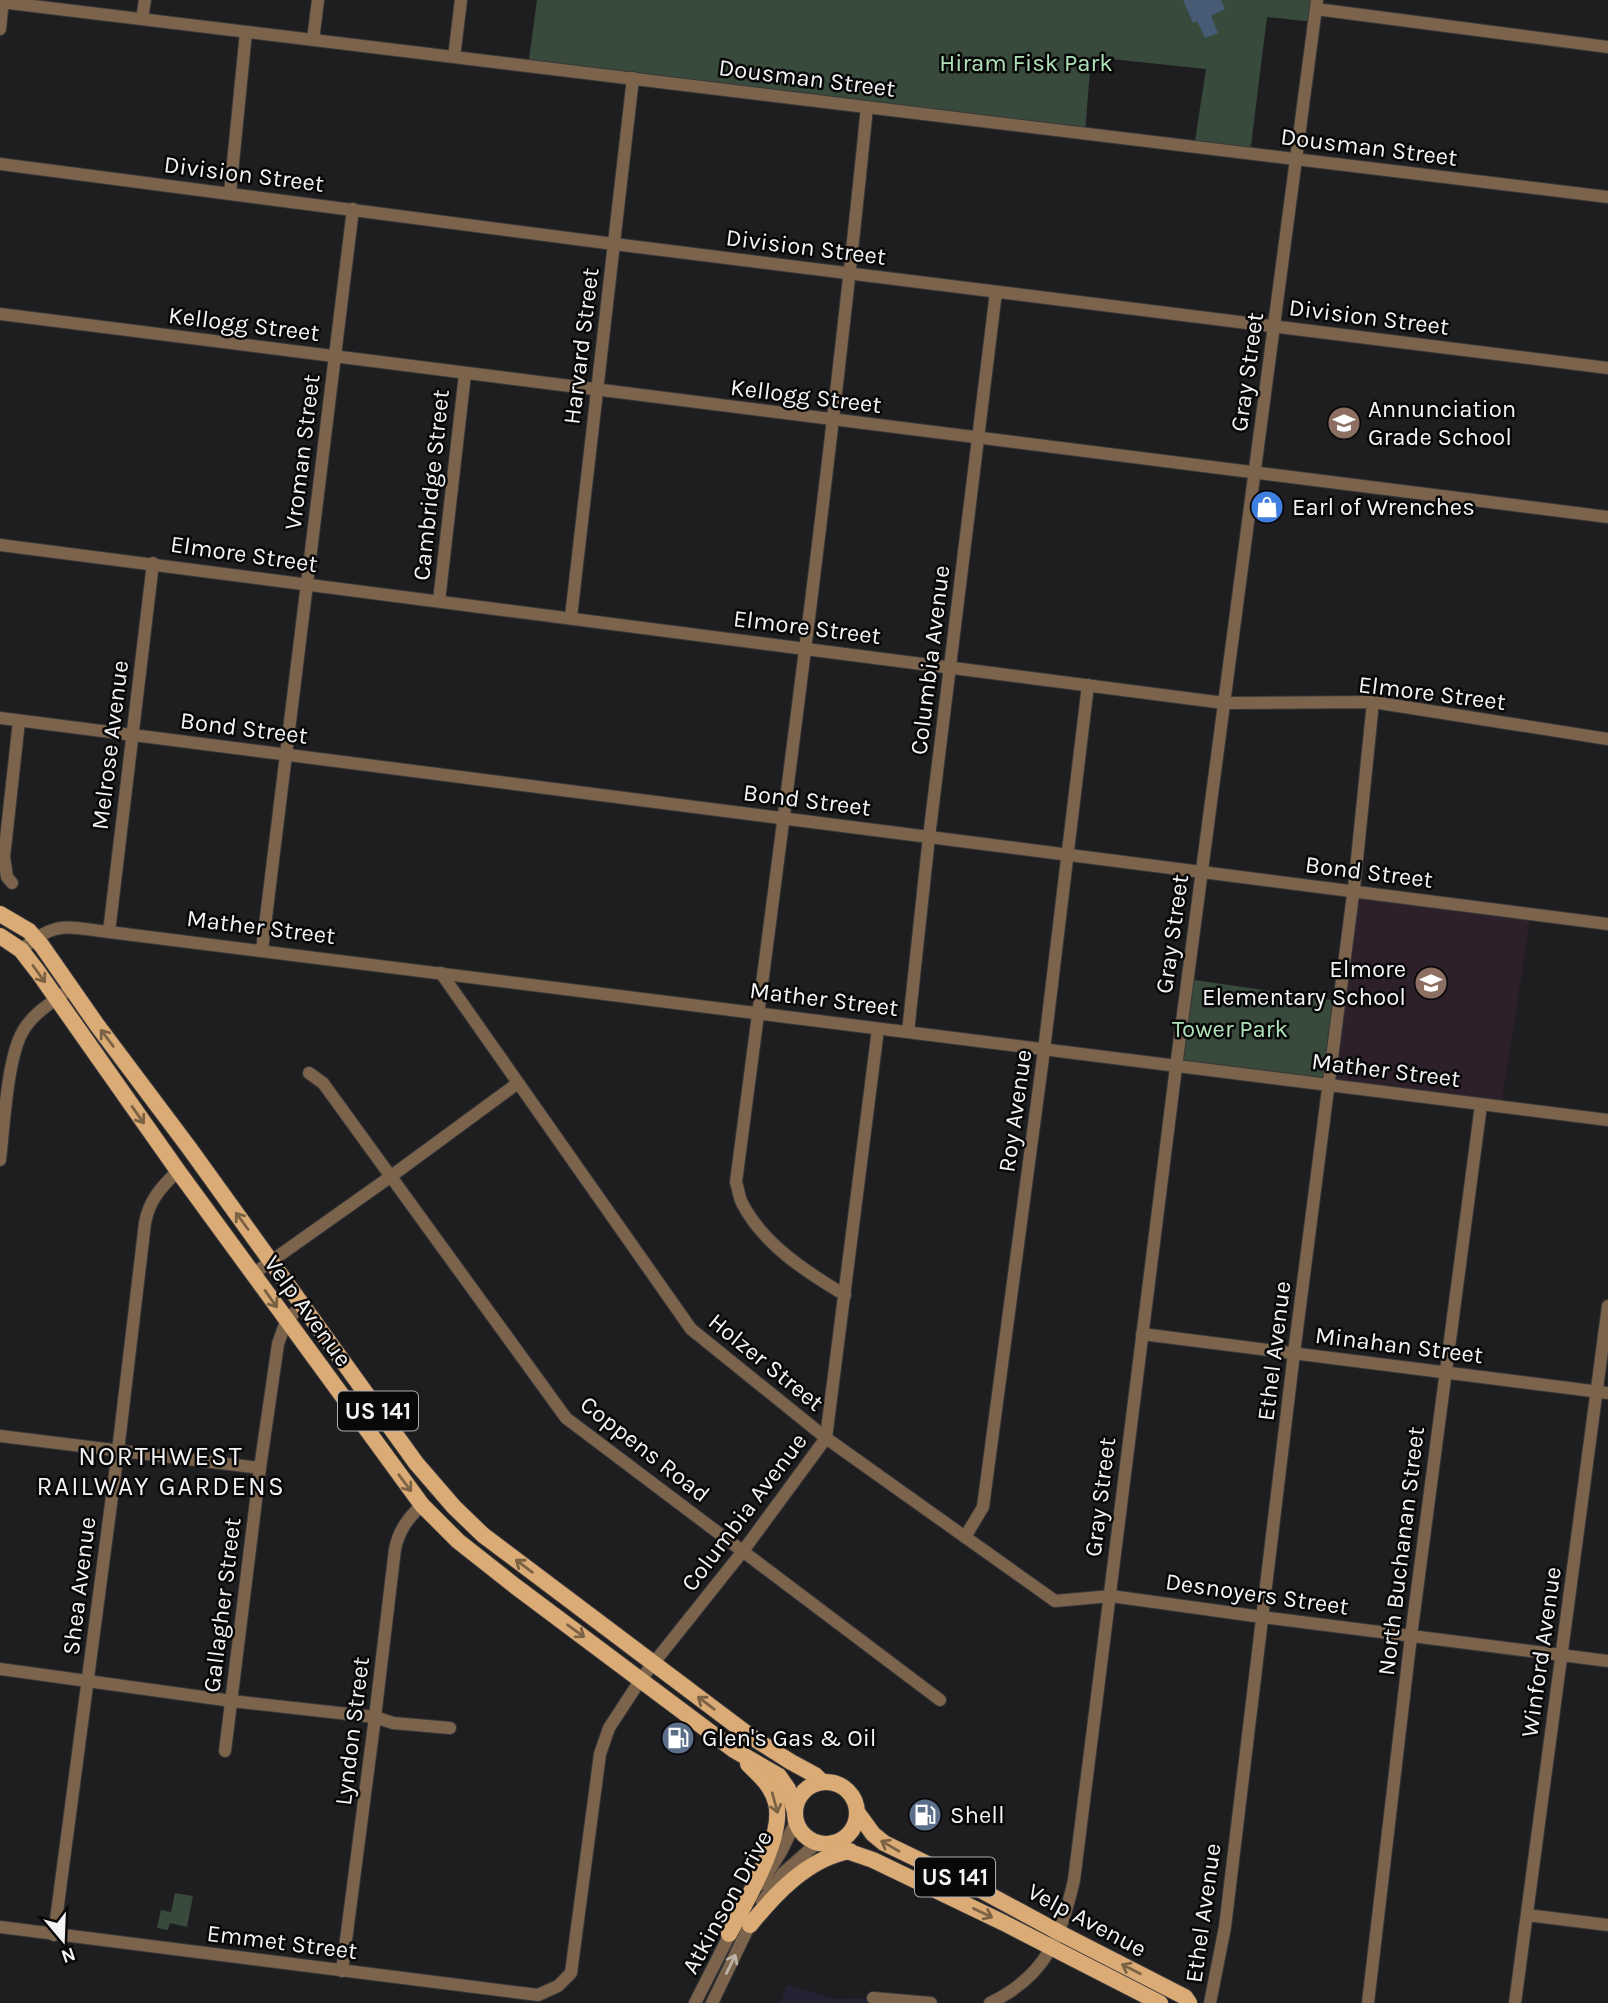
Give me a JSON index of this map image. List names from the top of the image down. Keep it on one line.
{"streets":{"main road":["Velp Avenue","US 141"],"street":["Dousman Street","Division Street","Kellogg Street","Harvard Street","Gray Street","Vroman Street","Cambridge Street","Elmore Street","Columbia Avenue","Bond Street","Melrose Avenue","Mather Street","Roy Avenue","Minahan Street","Ethel Avenue","Holzer Street","Coppens Road","North Buchanan Street","Shea Avenue","Desnoyers Street","Gallagher Street","Winford Avenue","Lyndon Street","Atkinson Drive","Emmet Street"]},"crossings":[["Dousman Street","Harvard Street"],["Dousman Street","Gray Street"],["Division Street","Harvard Street"],["Division Street","Gray Street"],["Division Street","Vroman Street"],["Division Street","Columbia Avenue"],["Kellogg Street","Harvard Street"],["Kellogg Street","Gray Street"],["Kellogg Street","Vroman Street"],["Kellogg Street","Cambridge Street"],["Kellogg Street","Columbia Avenue"],["Harvard Street","Elmore Street"],["Gray Street","Elmore Street"],["Gray Street","Bond Street"],["Gray Street","Mather Street"],["Gray Street","Velp Avenue"],["Gray Street","Minahan Street"],["Gray Street","Holzer Street"],["Gray Street","Desnoyers Street"],["Vroman Street","Elmore Street"],["Vroman Street","Bond Street"],["Vroman Street","Mather Street"],["Cambridge Street","Elmore Street"],["Elmore Street","Columbia Avenue"],["Elmore Street","Melrose Avenue"],["Elmore Street","Roy Avenue"],["Elmore Street","Ethel Avenue"],["Columbia Avenue","Bond Street"],["Columbia Avenue","Mather Street"],["Columbia Avenue","Velp Avenue"],["Columbia Avenue","Holzer Street"],["Columbia Avenue","Coppens Road"],["Columbia Avenue","Emmet Street"],["Bond Street","Melrose Avenue"],["Bond Street","Roy Avenue"],["Bond Street","Ethel Avenue"],["Melrose Avenue","Mather Street"],["Mather Street","Roy Avenue"],["Mather Street","Velp Avenue"],["Mather Street","Ethel Avenue"],["Mather Street","Holzer Street"],["Mather Street","US 141"],["Mather Street","North Buchanan Street"],["Roy Avenue","Holzer Street"],["Velp Avenue","US 141"],["Velp Avenue","Shea Avenue"],["Velp Avenue","Gallagher Street"],["Velp Avenue","Lyndon Street"],["Velp Avenue","Atkinson Drive"],["Minahan Street","Ethel Avenue"],["Minahan Street","North Buchanan Street"],["Minahan Street","Winford Avenue"],["Ethel Avenue","Desnoyers Street"],["Holzer Street","Desnoyers Street"],["North Buchanan Street","Desnoyers Street"],["Shea Avenue","Emmet Street"],["Desnoyers Street","Winford Avenue"],["Lyndon Street","Emmet Street"]],"districts":["NORTHWEST RAILWAY GARDENS"],"parks":["Hiram Fisk Park","Tower Park"],"places":{"school or university":["Annunciation Grade School","Elmore Elementary School"],"shop":["Earl of Wrenches"],"fuel station":["Glen's Gas & Oil","Shell"]},"north":"bottom"}
